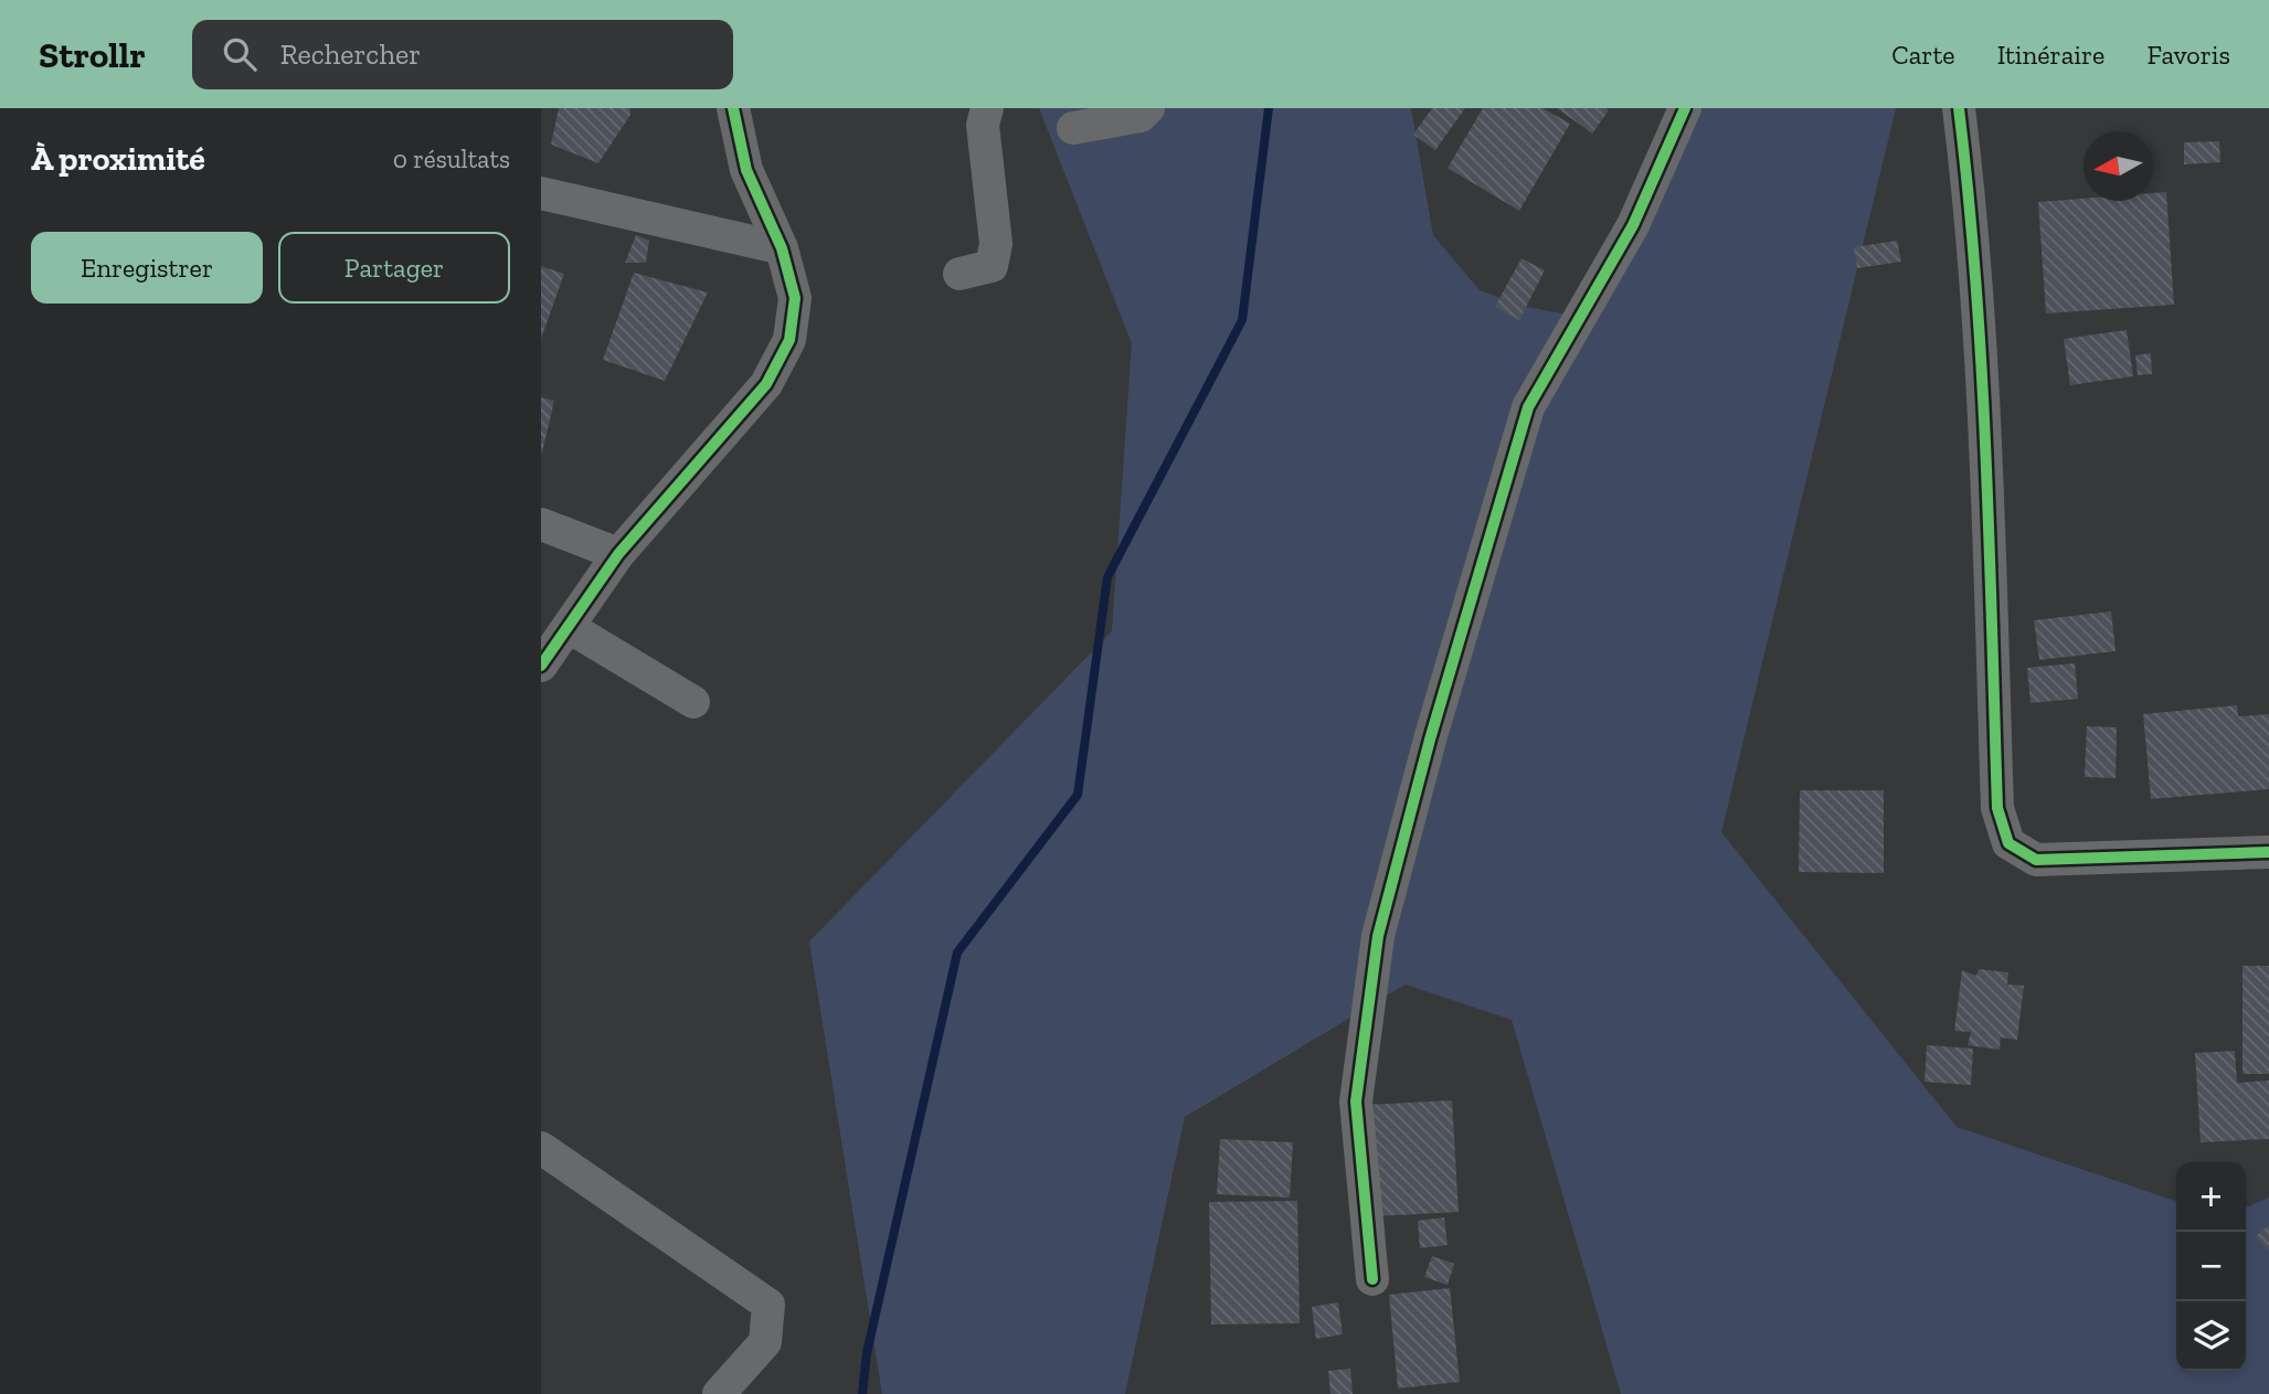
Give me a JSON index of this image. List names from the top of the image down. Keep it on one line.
{"north":"left","page":{"header":"Strollr","search":"Rechercher","nav":["Carte","Itinéraire","Favoris"],"heading":["À proximité","0 résultats"],"buttons":["Enregistrer","Partager"],"map_buttons":["+","−"]}}
